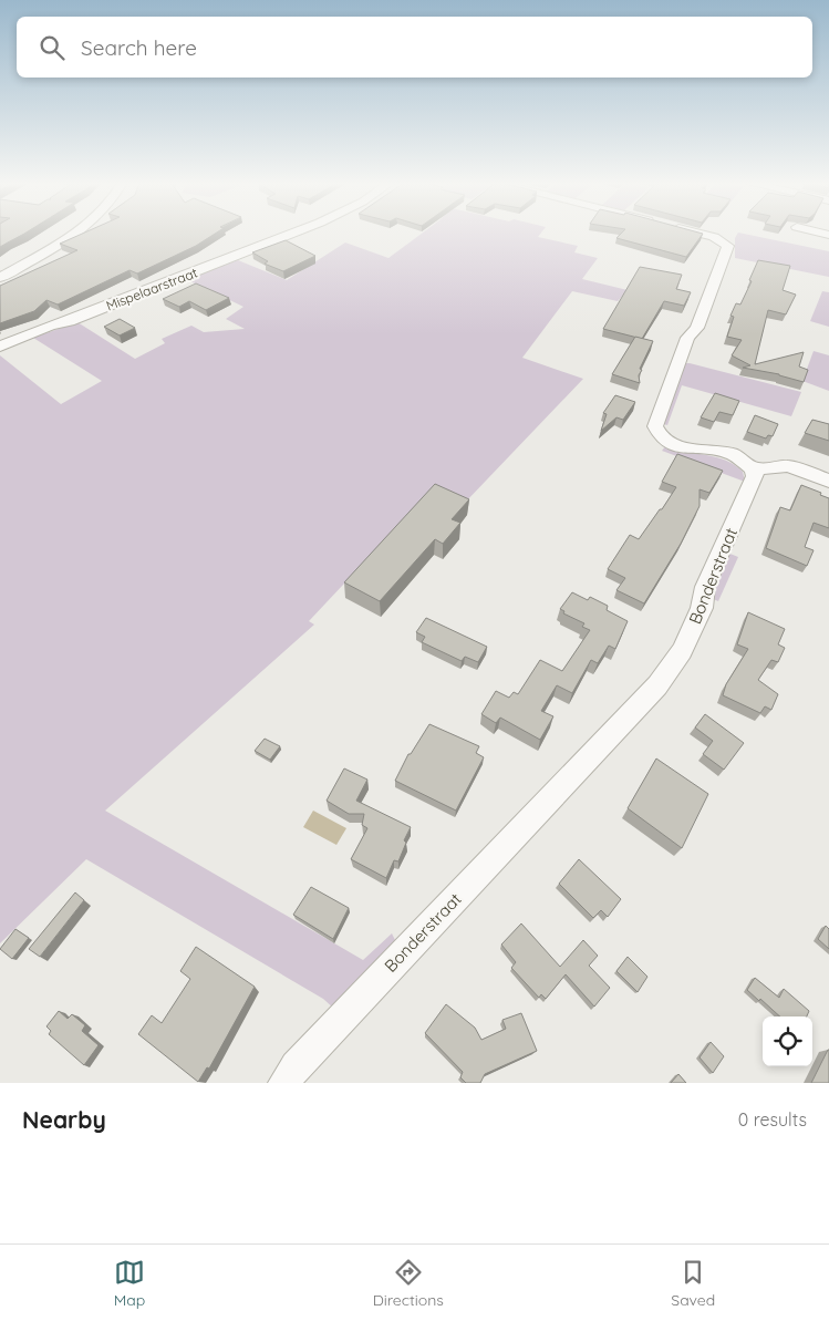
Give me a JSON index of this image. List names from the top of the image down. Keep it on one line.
{"streets":{"street":["Mispelaarstraat","Bonderstraat"]},"page":{"search":"Search here","heading":["Nearby","0 results"],"nav":["Map","Directions","Saved"]}}
